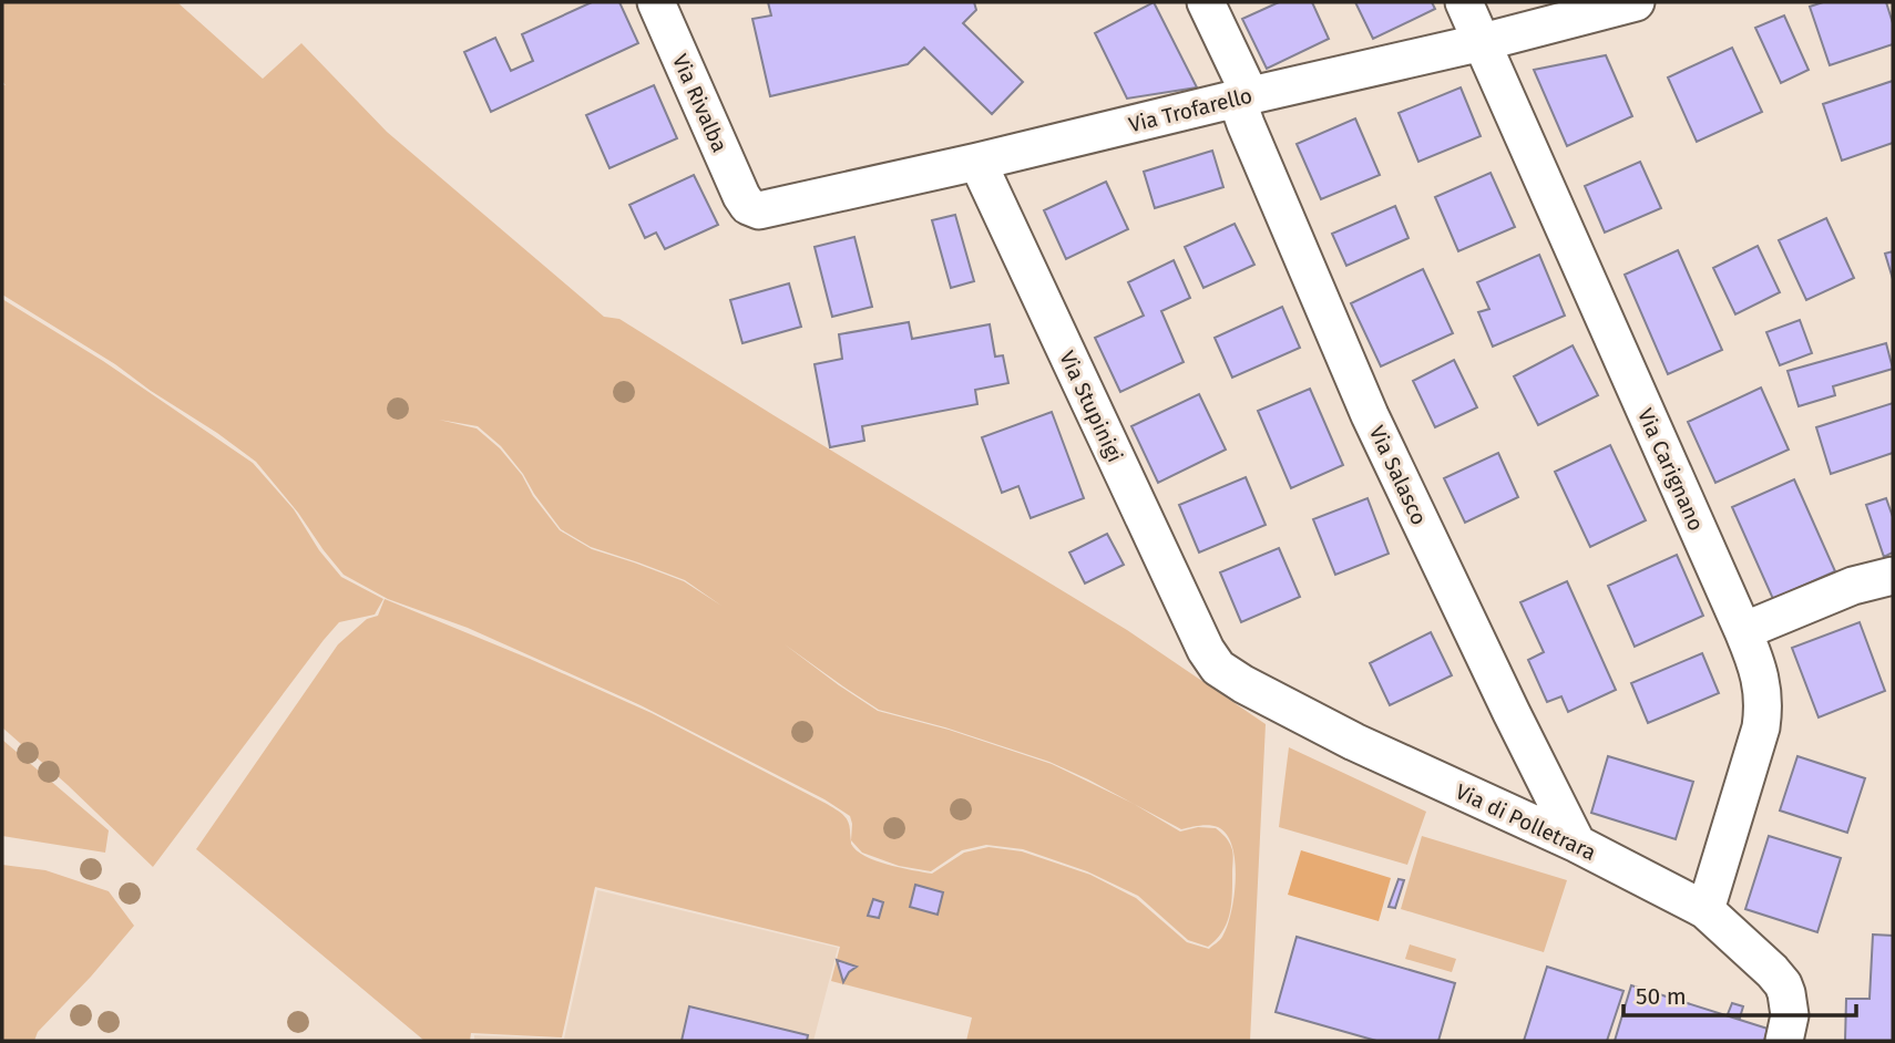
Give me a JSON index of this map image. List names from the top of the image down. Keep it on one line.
{"streets":{"street":["Via Rivalba","Via Trofarello","Via Stupinigi","Via Carignano","Via Salasco","Via di Polletrara"]},"crossings":[["Via Rivalba","Via Trofarello"],["Via Trofarello","Via Stupinigi"],["Via Trofarello","Via Carignano"],["Via Trofarello","Via Salasco"],["Via Stupinigi","Via di Polletrara"],["Via Carignano","Via di Polletrara"],["Via Salasco","Via di Polletrara"]],"scale_bar":"50 m"}
